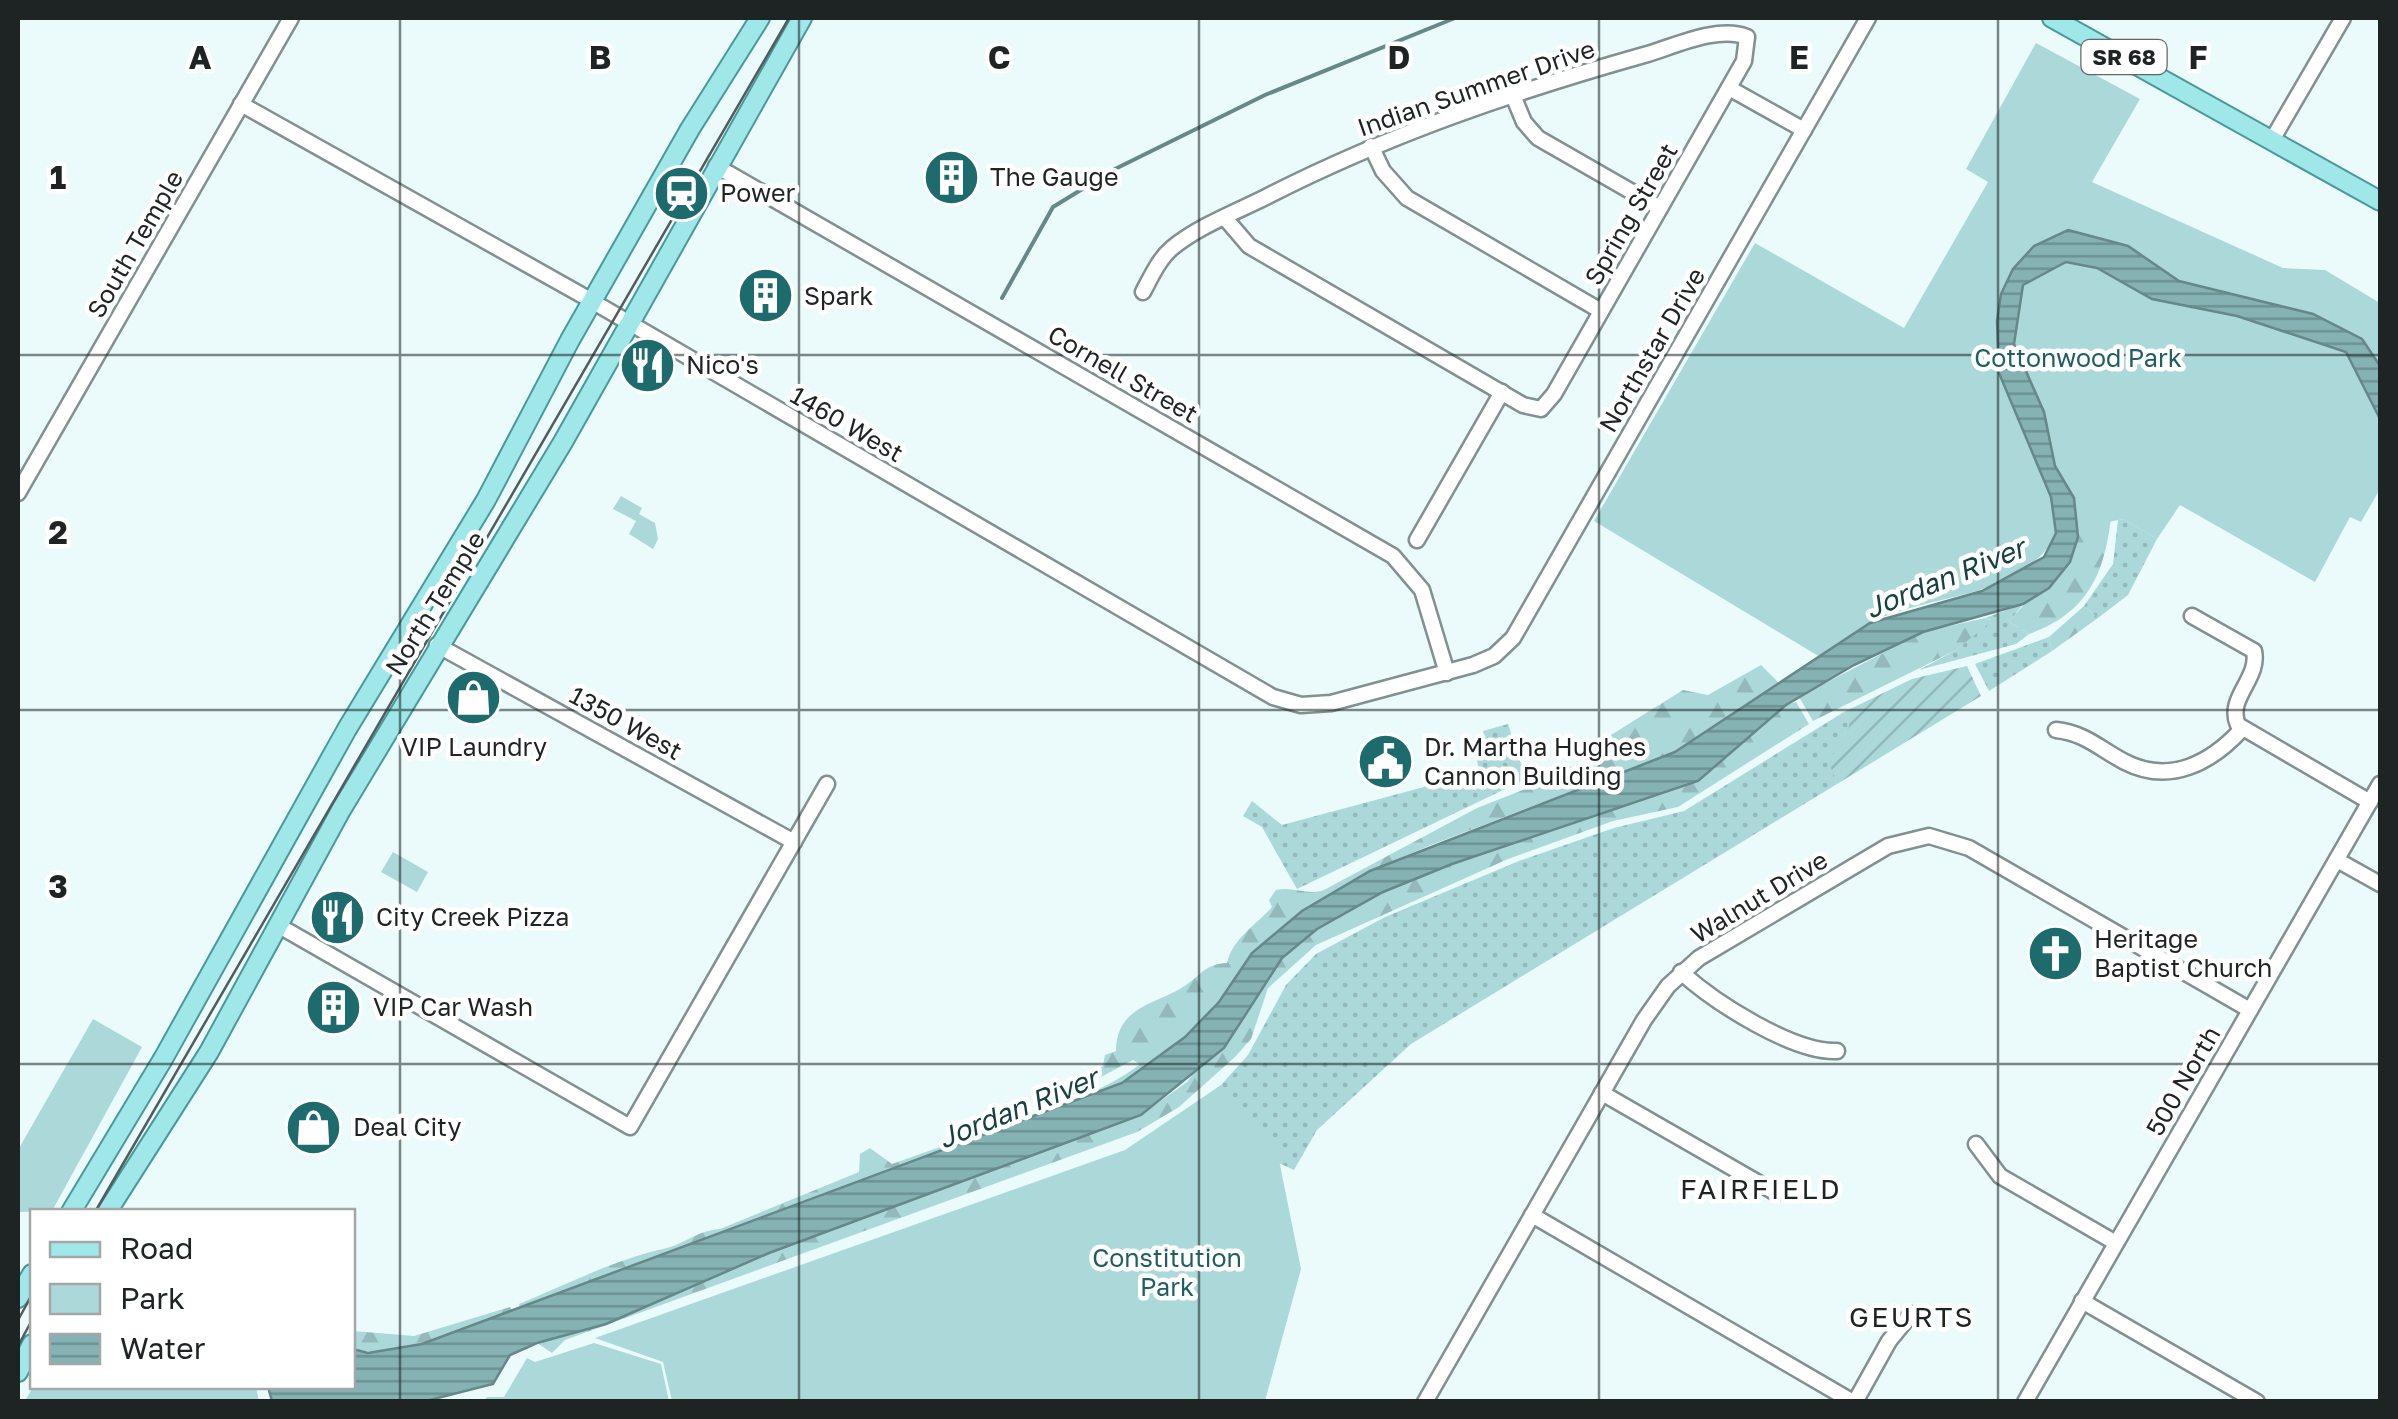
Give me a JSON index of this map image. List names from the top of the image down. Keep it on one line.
{"streets":{"main road":["SR 68","North Temple"],"street":["Indian Summer Drive","Spring Street","South Temple","Northstar Drive","Cornell Street","1460 West","1350 West","Walnut Drive","500 North"]},"crossings":[["Indian Summer Drive","Spring Street"],["South Temple","1460 West"],["Northstar Drive","Cornell Street"],["Northstar Drive","1460 West"],["Cornell Street","1460 West"],["Cornell Street","North Temple"],["1460 West","North Temple"],["North Temple","1350 West"],["Walnut Drive","500 North"]],"districts":["FAIRFIELD","GEURTS"],"water":["Jordan River"],"parks":["Cottonwood Park","Constitution Park"],"places":{"building":["The Gauge","Spark","VIP Car Wash"],"station":["Power"],"restaurant":["Nico's","City Creek Pizza"],"shop":["VIP Laundry","Deal City"],"public building":["Dr. Martha Hughes Cannon Building"],"church":["Heritage Baptist Church"]},"legend":["Road","Park","Water"],"grid":{"columns":["A","B","C","D","E","F"],"rows":["1","2","3"]}}
